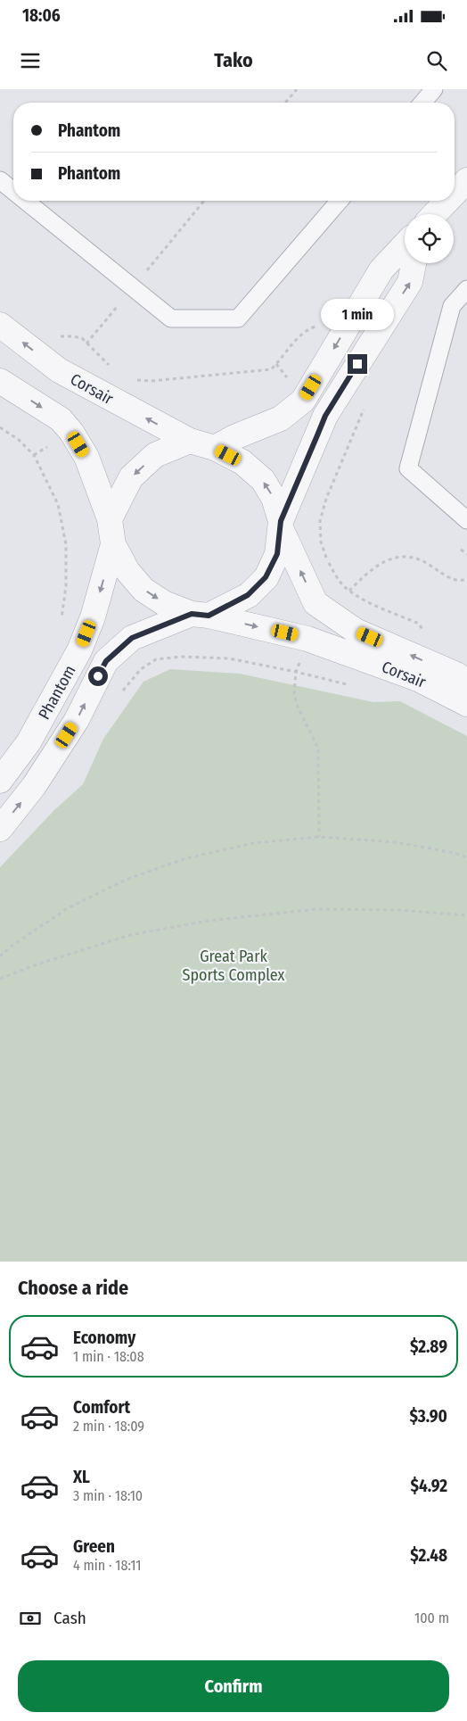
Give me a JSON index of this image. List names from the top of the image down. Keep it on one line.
{"streets":{"street":["Corsair","Phantom"]},"crossings":[["Corsair","Phantom"]],"parks":["Great Park Sports Complex"],"page":{"status":"18:06","header":"Tako","banner":["Phantom","Phantom"],"bubble":"1 min","heading":"Choose a ride","list":[{"name":"Economy","note":"1 min · 18:08","value":"$2.89"},{"name":"Comfort","note":"2 min · 18:09","value":"$3.90"},{"name":"XL","note":"3 min · 18:10","value":"$4.92"},{"name":"Green","note":"4 min · 18:11","value":"$2.48"}],"pay":["Cash","100 m"],"buttons":"Confirm"}}
